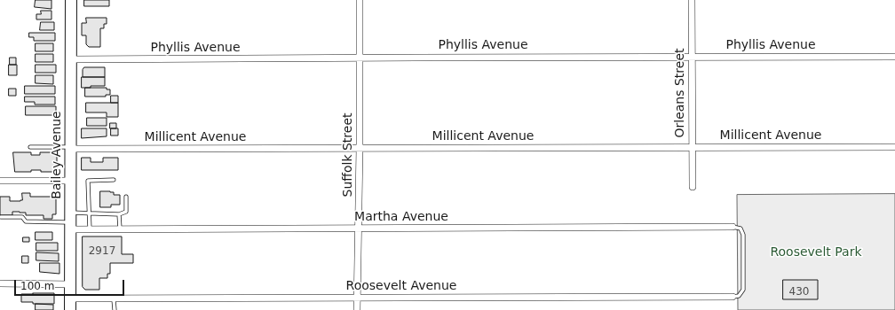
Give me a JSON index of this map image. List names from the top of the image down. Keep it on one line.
{"streets":{"main road":["Bailey Avenue"],"street":["Phyllis Avenue","Orleans Street","Millicent Avenue","Suffolk Street","Martha Avenue","Roosevelt Avenue"]},"crossings":[["Phyllis Avenue","Orleans Street"],["Phyllis Avenue","Bailey Avenue"],["Phyllis Avenue","Suffolk Street"],["Orleans Street","Millicent Avenue"],["Millicent Avenue","Bailey Avenue"],["Millicent Avenue","Suffolk Street"],["Bailey Avenue","Martha Avenue"],["Bailey Avenue","Roosevelt Avenue"],["Suffolk Street","Martha Avenue"],["Suffolk Street","Roosevelt Avenue"]],"parks":["Roosevelt Park"],"house_numbers":["2917","430"],"scale_bar":"100 m"}
